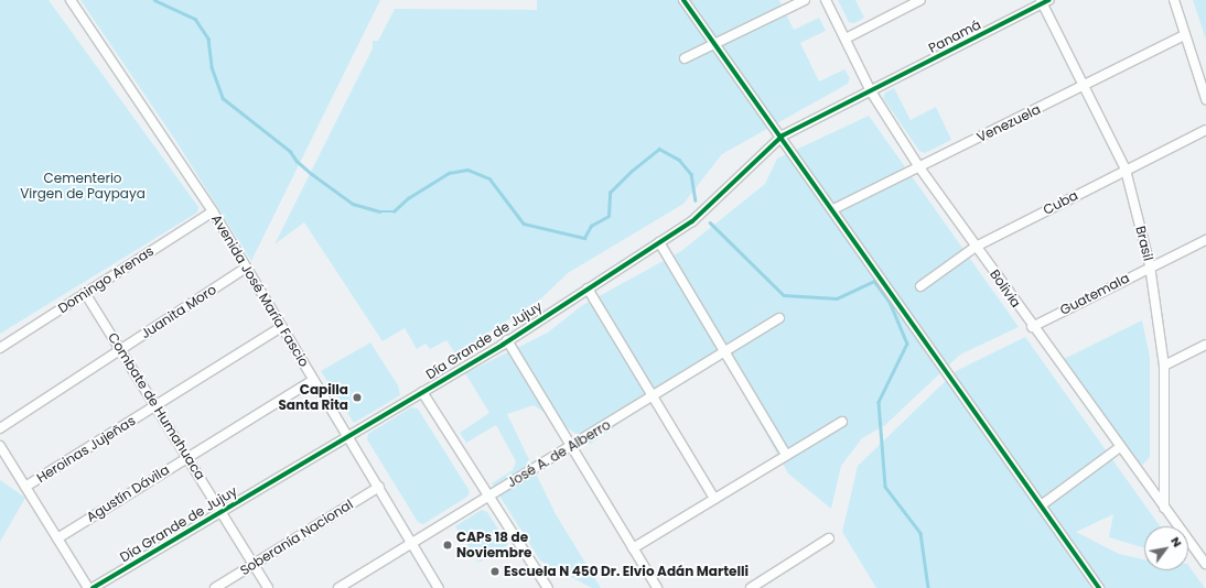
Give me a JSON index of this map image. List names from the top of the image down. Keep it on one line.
{"streets":{"street":["Panamá","Venezuela","Cuba","Brasil","Domingo Arenas","Bolivia","Avenida José María Fascio","Guatemala","Juanita Moro","Día Grande de Jujuy","Combate de Humahuaca","Heroinas Jujeñas","José A. de Alberro","Agustín Dávila","Soberanía Nacional"]},"crossings":[["Panamá","Brasil"],["Panamá","Bolivia"],["Panamá","Día Grande de Jujuy"],["Venezuela","Brasil"],["Venezuela","Bolivia"],["Cuba","Brasil"],["Cuba","Bolivia"],["Brasil","Bolivia"],["Brasil","Guatemala"],["Domingo Arenas","Avenida José María Fascio"],["Domingo Arenas","Combate de Humahuaca"],["Bolivia","Guatemala"],["Bolivia","Día Grande de Jujuy"],["Avenida José María Fascio","Juanita Moro"],["Avenida José María Fascio","Día Grande de Jujuy"],["Avenida José María Fascio","Heroinas Jujeñas"],["Avenida José María Fascio","José A. de Alberro"],["Avenida José María Fascio","Agustín Dávila"],["Avenida José María Fascio","Soberanía Nacional"],["Juanita Moro","Combate de Humahuaca"],["Día Grande de Jujuy","Combate de Humahuaca"],["Combate de Humahuaca","Heroinas Jujeñas"],["Combate de Humahuaca","Agustín Dávila"],["Combate de Humahuaca","Soberanía Nacional"]],"parks":["Cementerio Virgen de Paypaya"],"places":["Capilla Santa Rita","CAPs 18 de Noviembre","Escuela N 450 Dr. Elvio Adán Martelli"],"north":"top right"}
